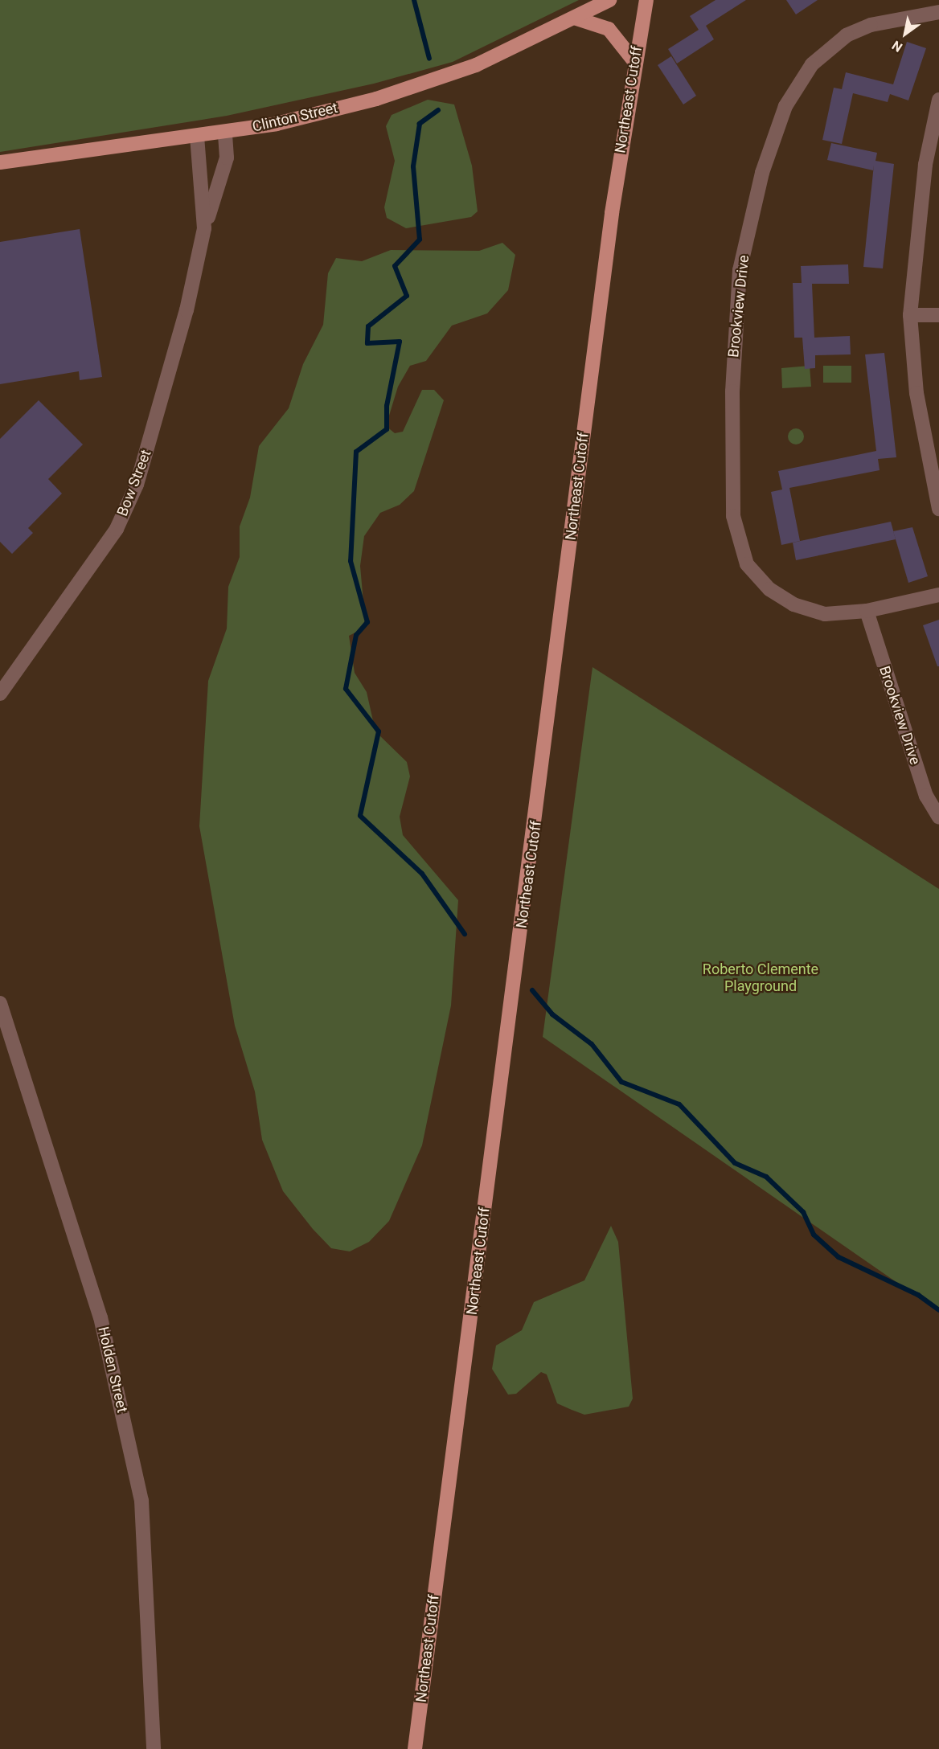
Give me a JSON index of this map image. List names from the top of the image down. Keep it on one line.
{"streets":{"main road":["Northeast Cutoff","Clinton Street"],"street":["Brookview Drive","Bow Street","Holden Street"]},"crossings":[["Clinton Street","Bow Street"]],"parks":["Roberto Clemente Playground"],"north":"bottom left"}
